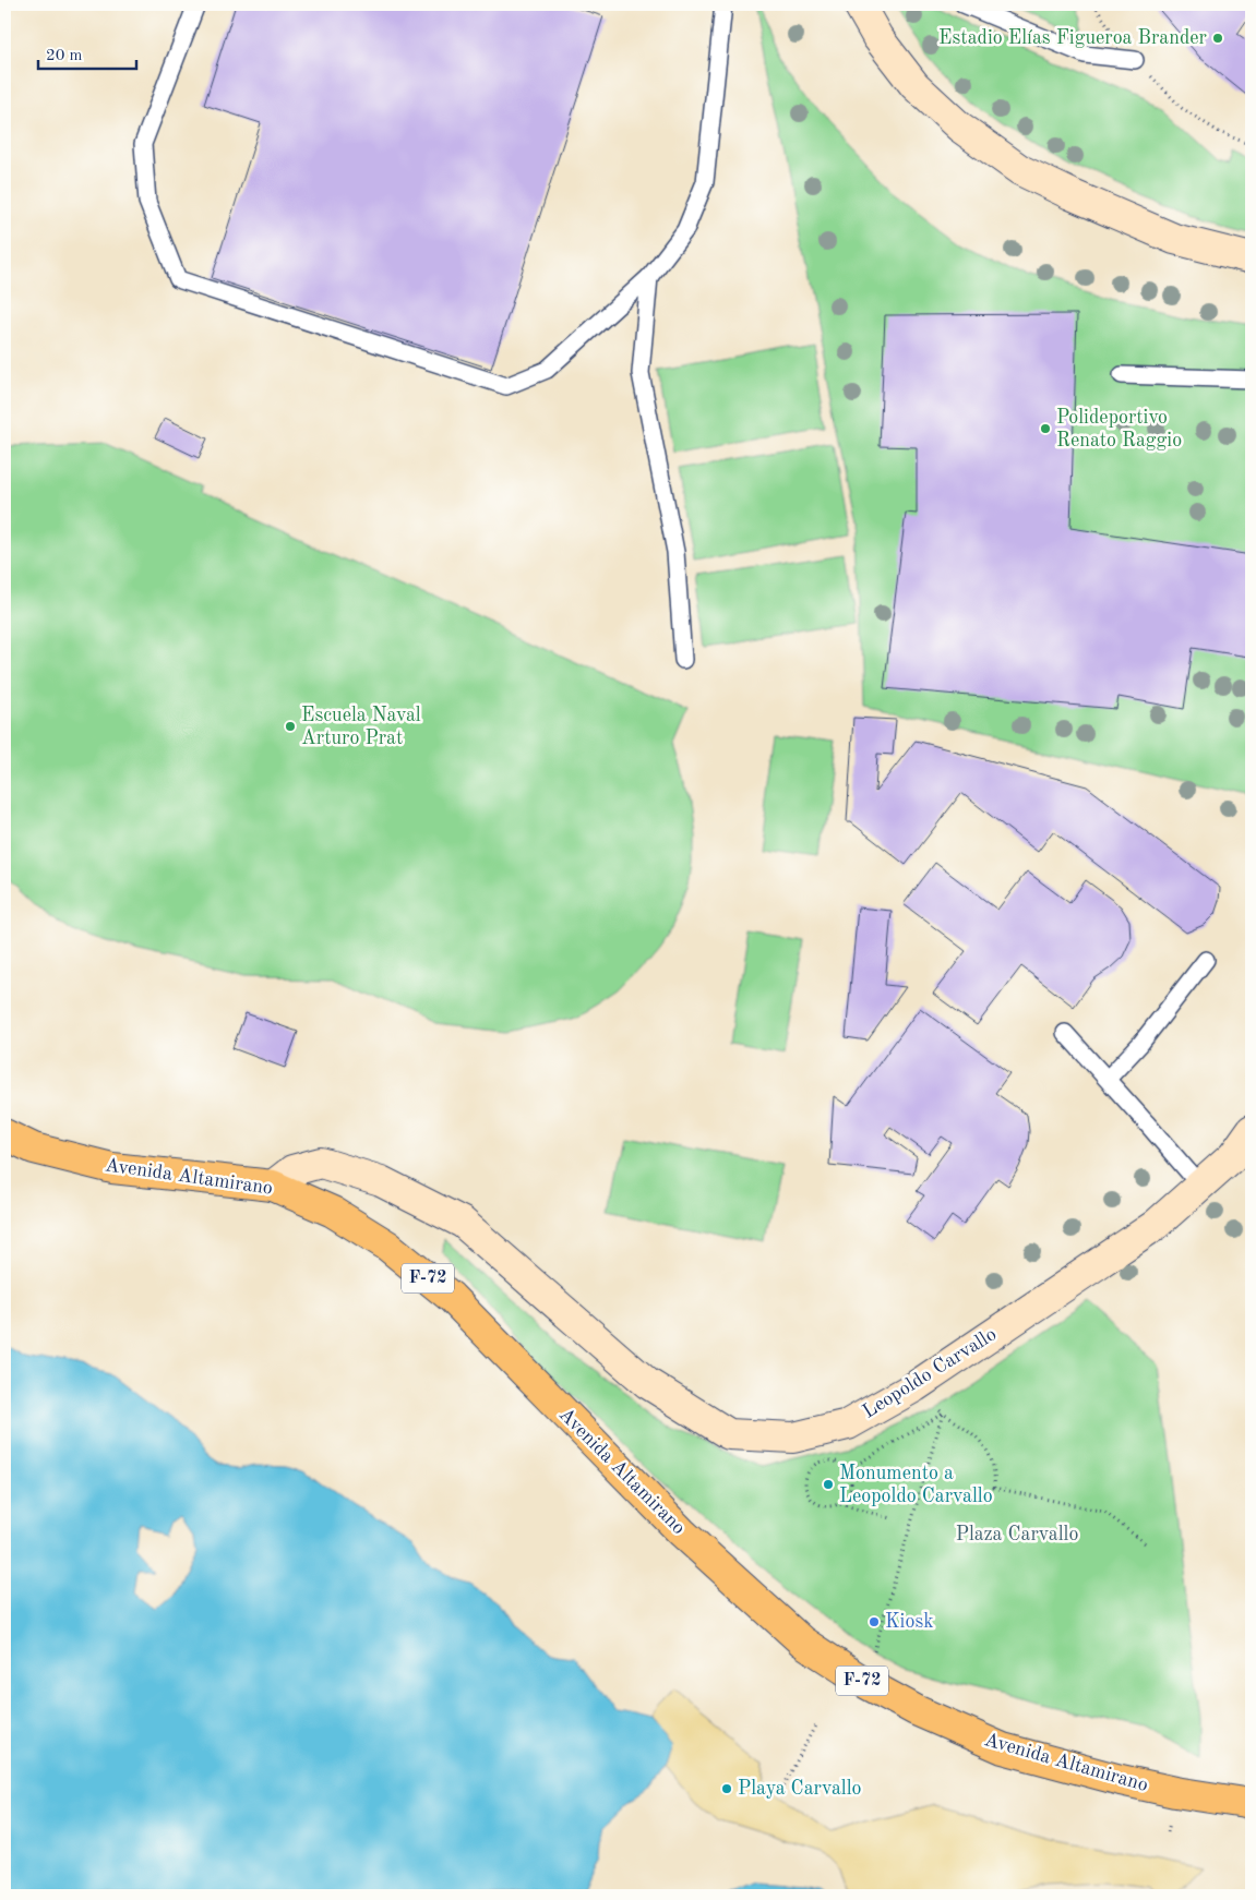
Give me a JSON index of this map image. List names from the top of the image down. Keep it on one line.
{"streets":{"main road":["Avenida Altamirano","F-72"],"street":["Leopoldo Carvallo"]},"crossings":[["Avenida Altamirano","Leopoldo Carvallo"]],"parks":["Plaza Carvallo"],"places":["Estadio Elías Figueroa Brander","Polideportivo Renato Raggio","Escuela Naval Arturo Prat","Monumento a Leopoldo Carvallo","Kiosk","Playa Carvallo"],"scale_bar":"20 m"}
